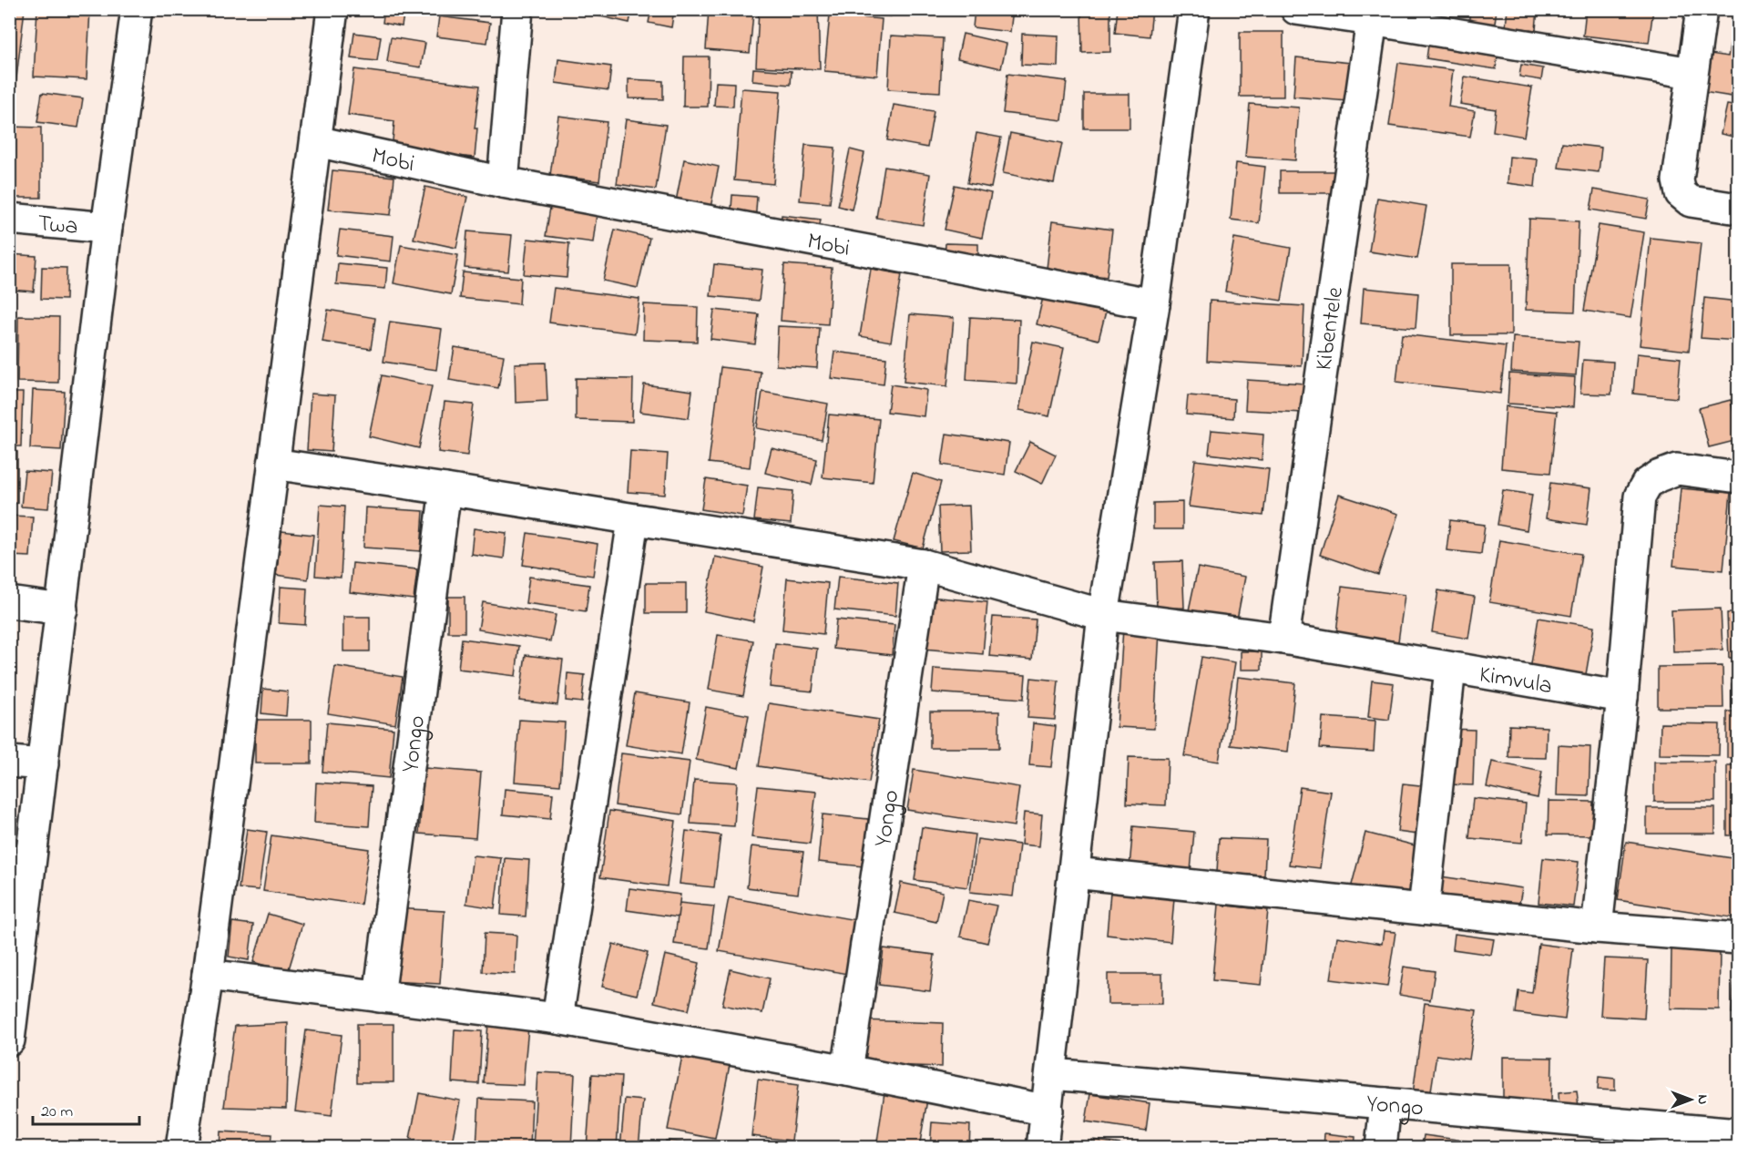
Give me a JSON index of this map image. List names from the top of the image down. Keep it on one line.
{"streets":{"street":["Mobi","Twa","Kibentele","Kimvula","Yongo"]},"crossings":[["Kibentele","Kimvula"]],"scale_bar":"20 m","north":"right"}
